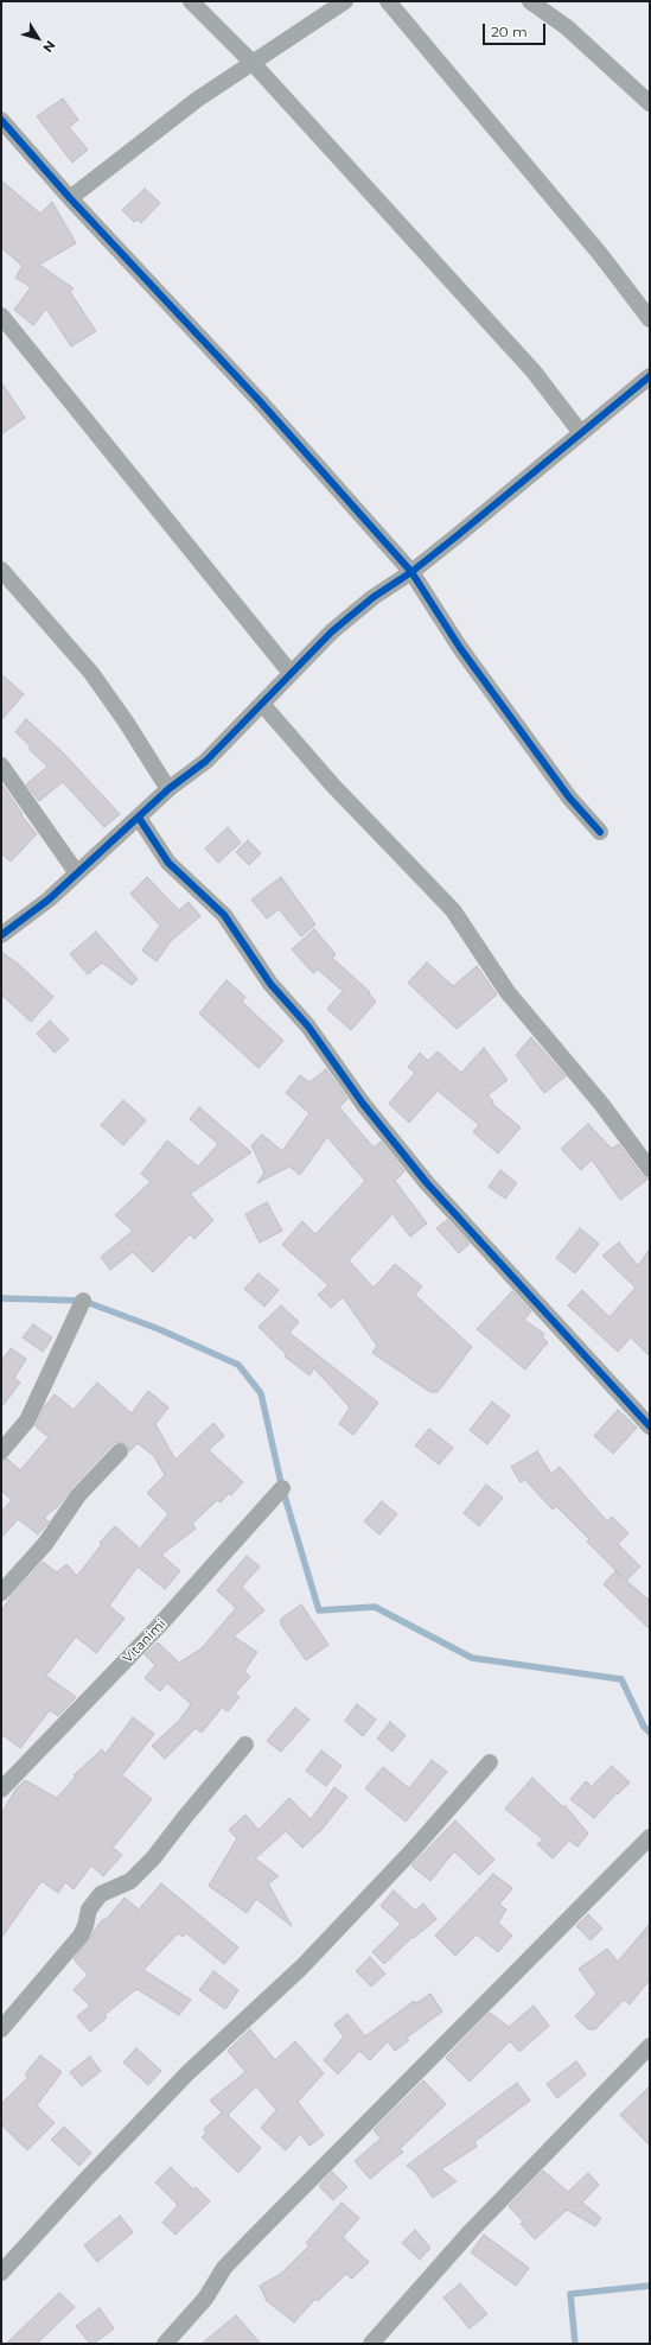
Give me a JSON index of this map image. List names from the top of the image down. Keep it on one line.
{"streets":{"street":["Vitanimi"]},"scale_bar":"20 m","north":"bottom right"}
